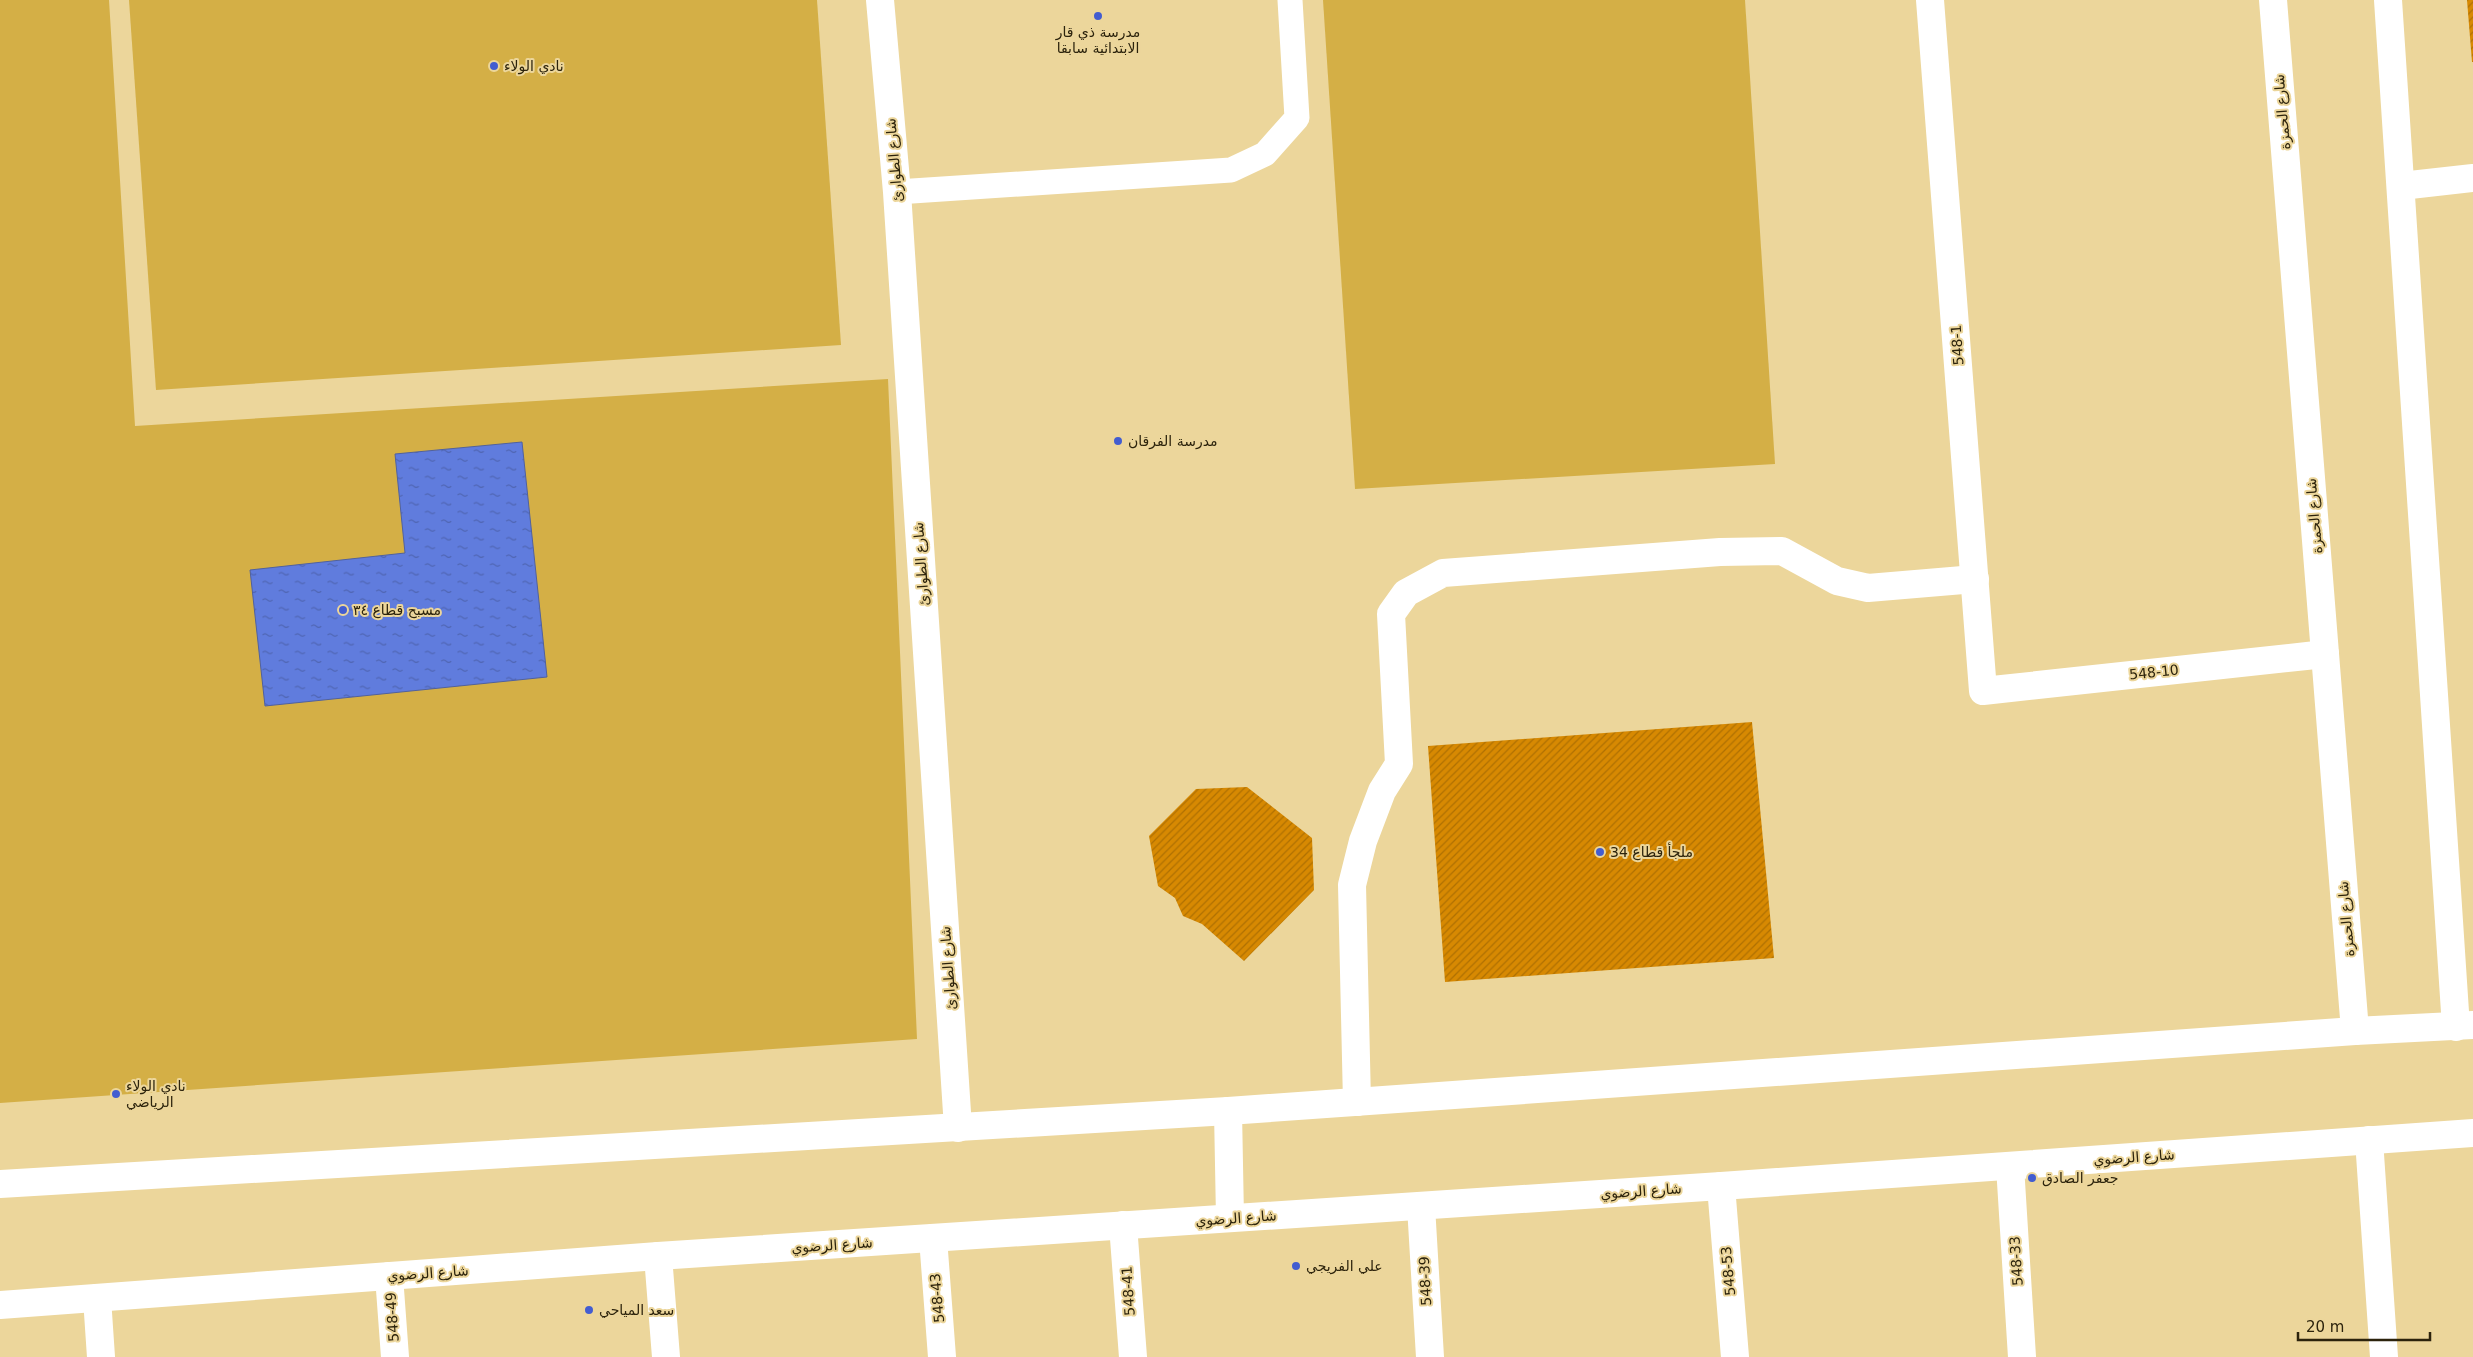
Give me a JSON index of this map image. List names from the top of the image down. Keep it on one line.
{"streets":{"street":["شارع الحمزة","شارع الطوارئ","548-1","548-10","شارع الرضوي","548-33","548-53","548-39","548-41","548-43","548-49"]},"crossings":[["شارع الحمزة","548-10"],["548-1","548-10"],["شارع الرضوي","548-33"],["شارع الرضوي","548-53"],["شارع الرضوي","548-39"],["شارع الرضوي","548-41"],["شارع الرضوي","548-43"],["شارع الرضوي","548-49"]],"places":["مدرسة ذي قار الابتدائية سابقا","نادي الولاء","مدرسة الفرقان","مسبح قطاع ٣٤","ملجأ قطاع 34","نادي الولاء الرياضي","جعفر الصادق","علي الفريجي","سعد المياحي"],"scale_bar":"20 m"}
